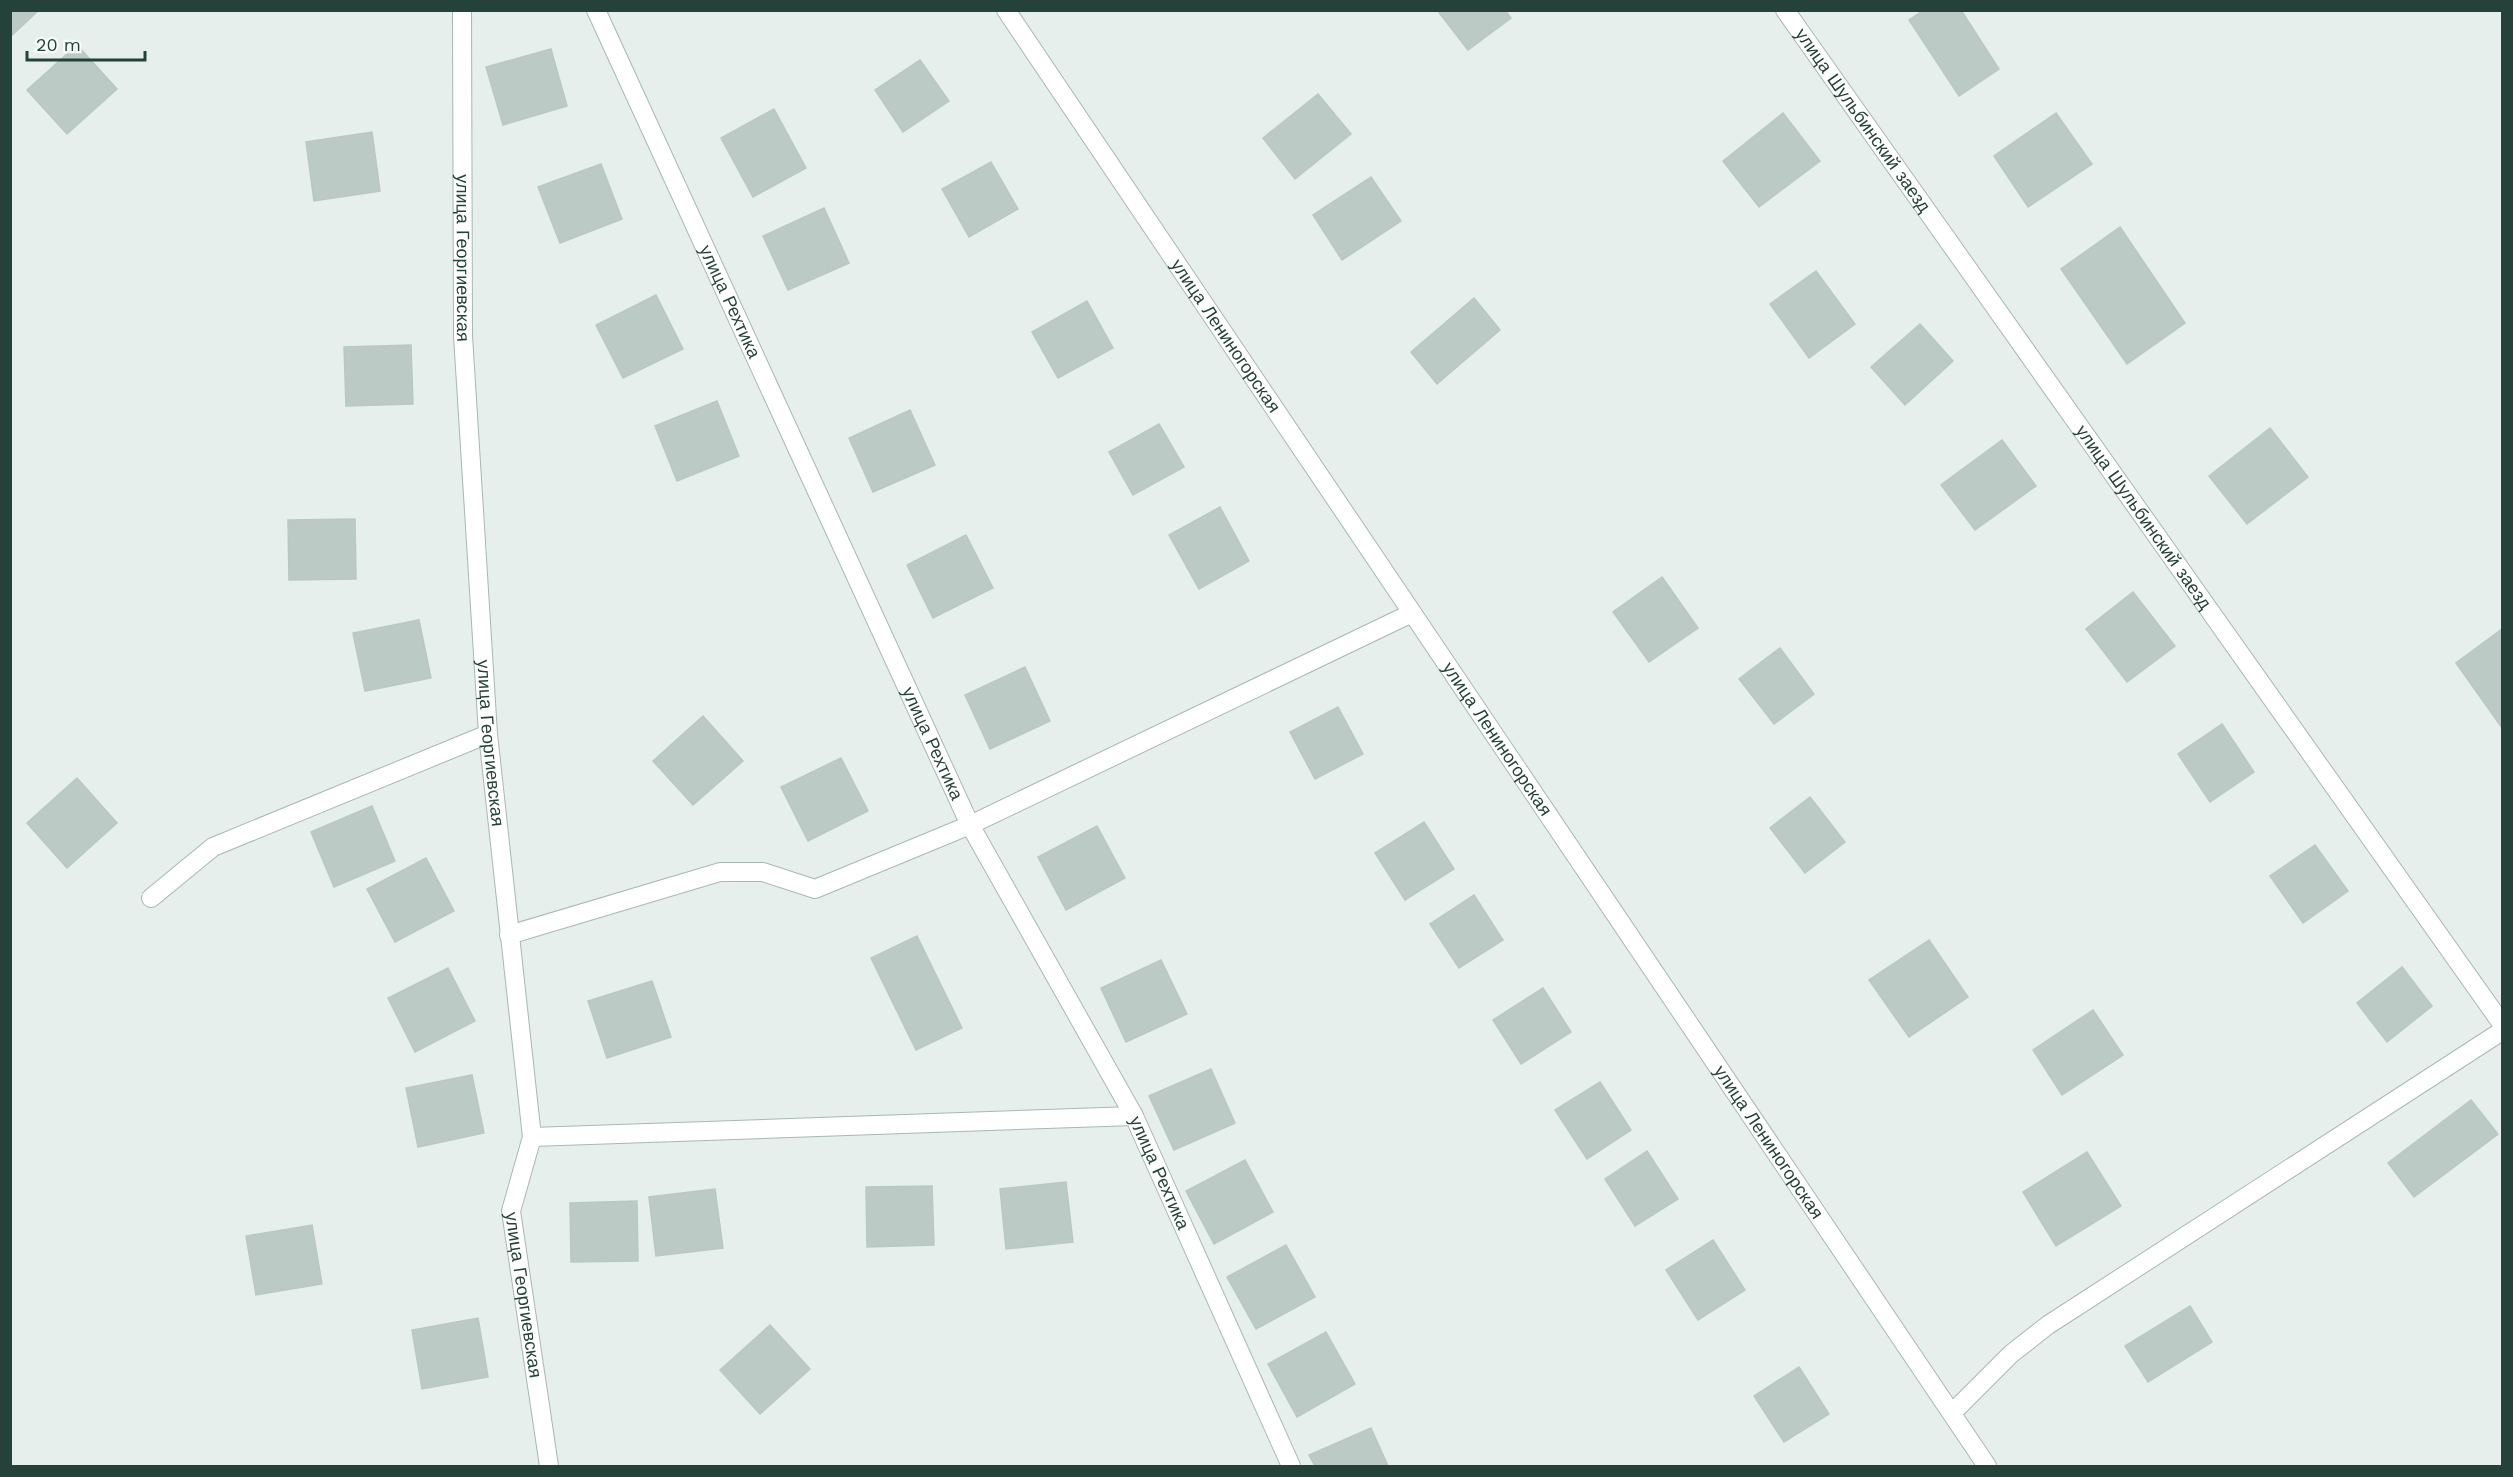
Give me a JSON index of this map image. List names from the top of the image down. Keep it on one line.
{"streets":{"street":["улица Шульбинский заезд","улица Георгиевская","улица Рехтика","улица Лениногорская"]},"scale_bar":"20 m"}
